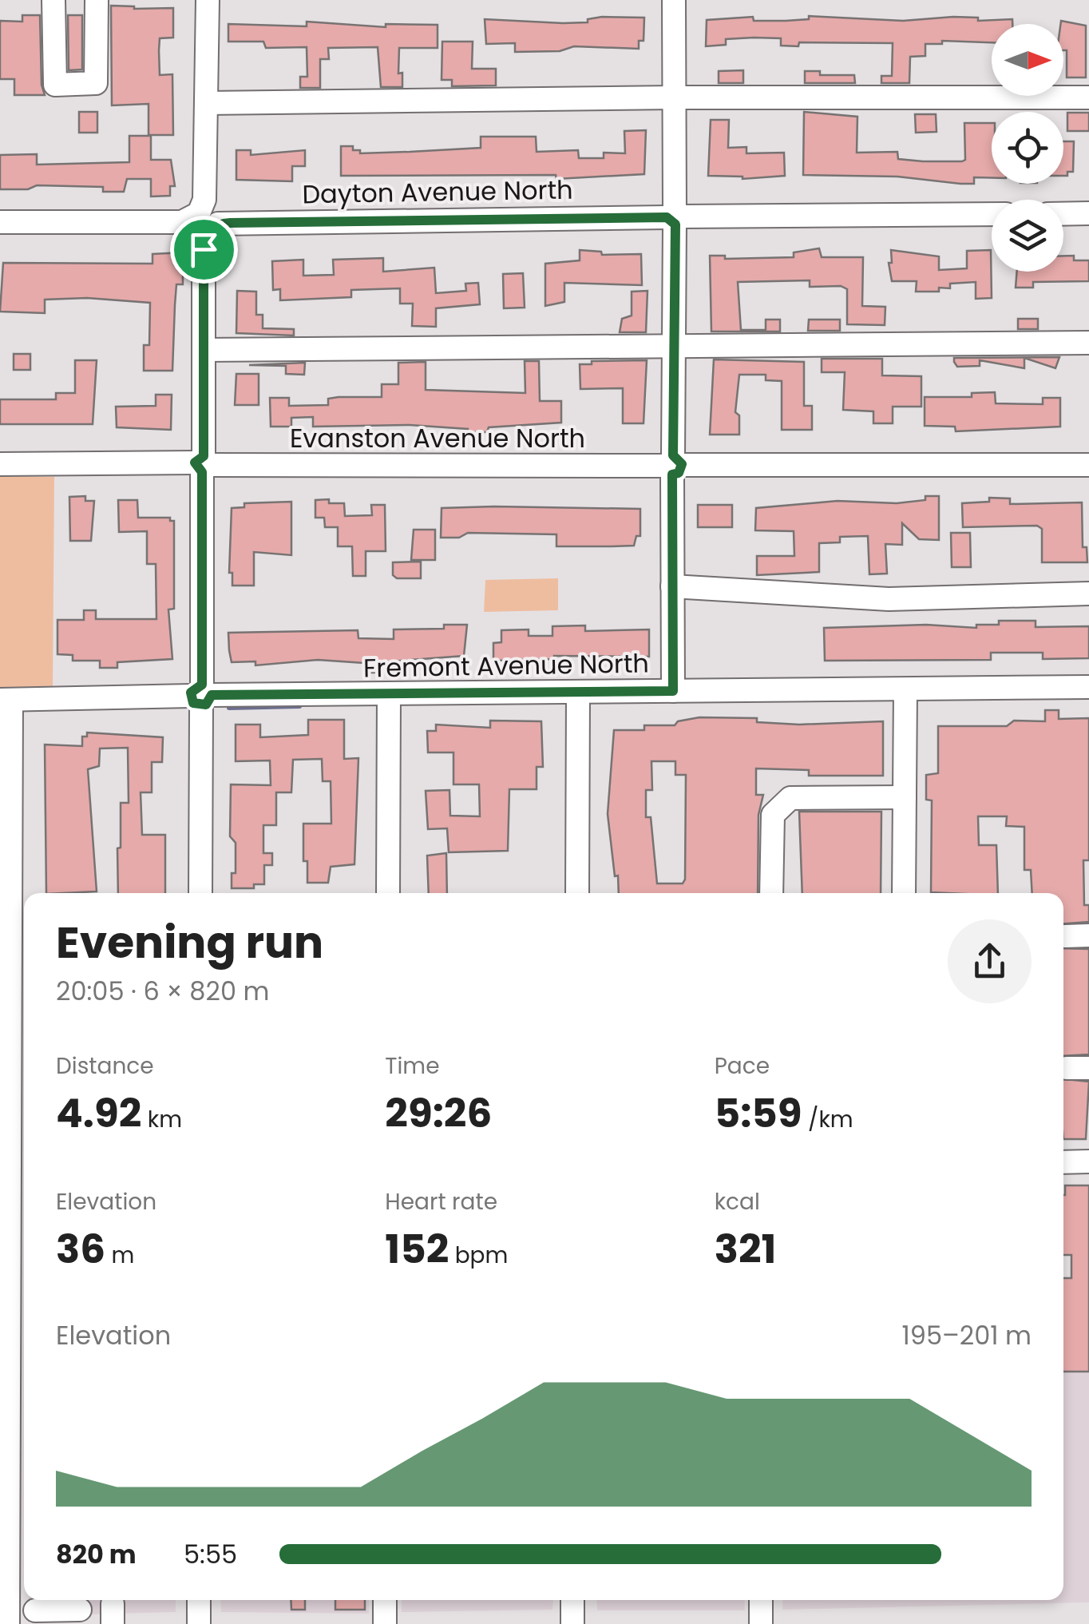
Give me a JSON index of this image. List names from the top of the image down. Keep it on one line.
{"streets":{"street":["Dayton Avenue North","Evanston Avenue North","Fremont Avenue North"]},"north":"right","page":{"heading":["Evening run","20:05 · 6 × 820 m"],"stats":[["Distance","4.92 km"],["Time","29:26"],["Pace","5:59 /km"],["Elevation","36 m"],["Heart rate","152 bpm"],["kcal","321"]],"chart":["Elevation","195–201 m"],"list":[{"name":"820 m","note":"5:55"}]}}
